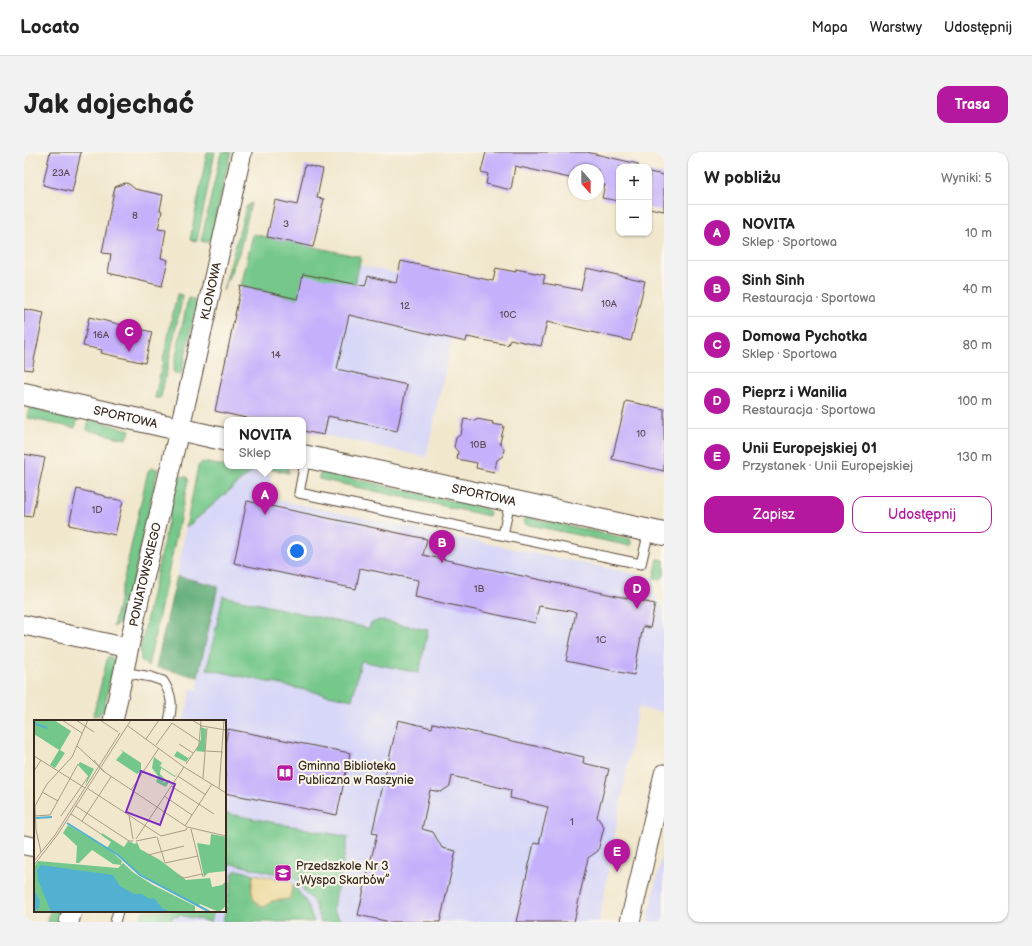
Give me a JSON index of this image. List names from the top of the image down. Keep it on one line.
{"streets":{"street":["KLONOWA","SPORTOWA","PONIATOWSKIEGO"]},"crossings":[["KLONOWA","SPORTOWA"],["KLONOWA","PONIATOWSKIEGO"],["SPORTOWA","PONIATOWSKIEGO"]],"places":{"library":["Gminna Biblioteka Publiczna w Raszynie"],"school or university":["Przedszkole Nr 3 „Wyspa Skarbów”"]},"house_numbers":["23A","8","3","10A","12","10C","16A","14","10","10B","1D","1B","1C","1"],"north":"bottom","page":{"header":"Locato","nav":["Mapa","Warstwy","Udostępnij"],"buttons":["Trasa",["Zapisz","Udostępnij"]],"title":"Jak dojechać","heading":["W pobliżu","Wyniki: 5"],"map_buttons":["+","−"],"list":[{"mark":"A","name":"NOVITA","note":"Sklep · Sportowa","value":"10 m"},{"mark":"B","name":"Sinh Sinh","note":"Restauracja · Sportowa","value":"40 m"},{"mark":"C","name":"Domowa Pychotka","note":"Sklep · Sportowa","value":"80 m"},{"mark":"D","name":"Pieprz i Wanilia","note":"Restauracja · Sportowa","value":"100 m"},{"mark":"E","name":"Unii Europejskiej 01","note":"Przystanek · Unii Europejskiej","value":"130 m"}],"pins":["C","A","B","D","E"],"popup":["NOVITA","Sklep"]}}
